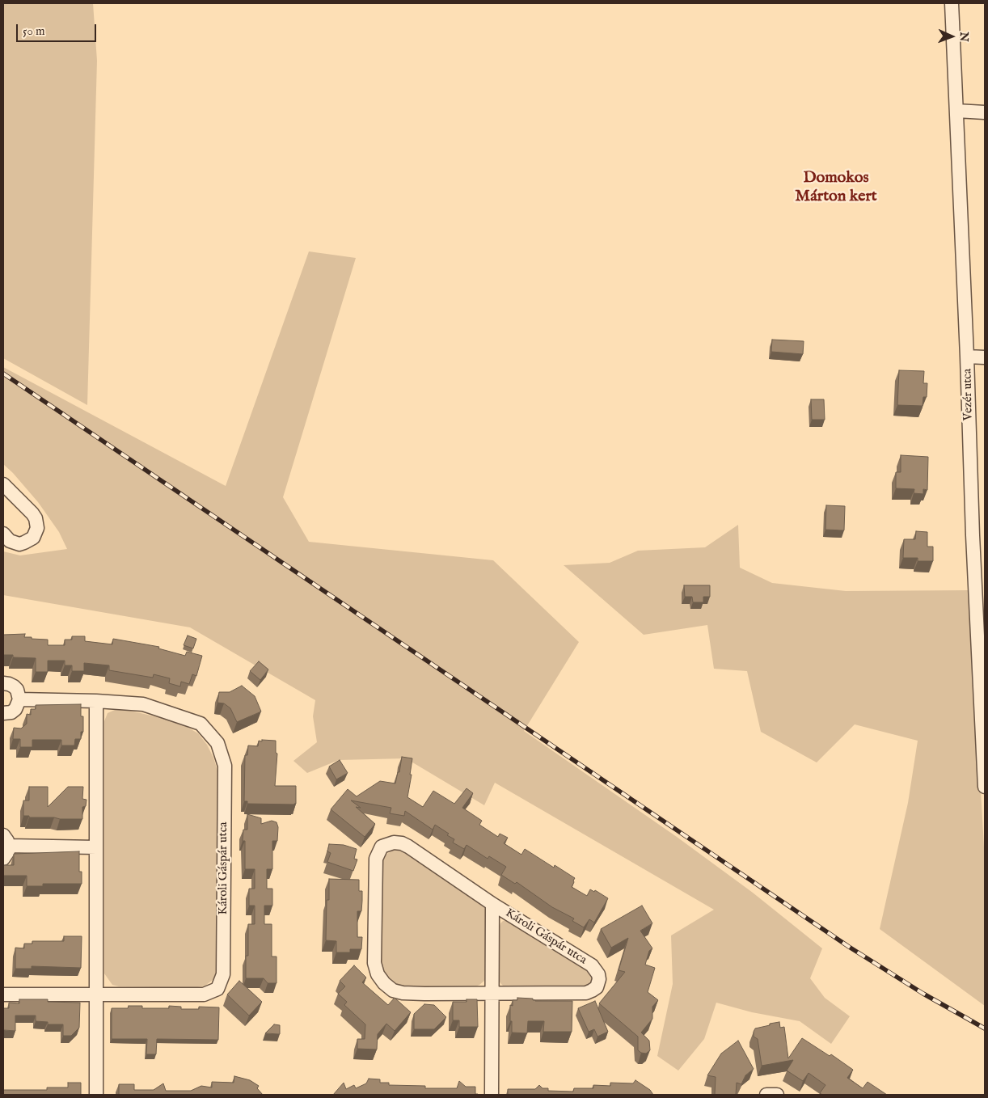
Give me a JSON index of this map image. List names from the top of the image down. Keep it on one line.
{"streets":{"street":["Vezér utca","Károli Gáspár utca"]},"districts":["Domokos Márton kert"],"scale_bar":"50 m","north":"right"}
